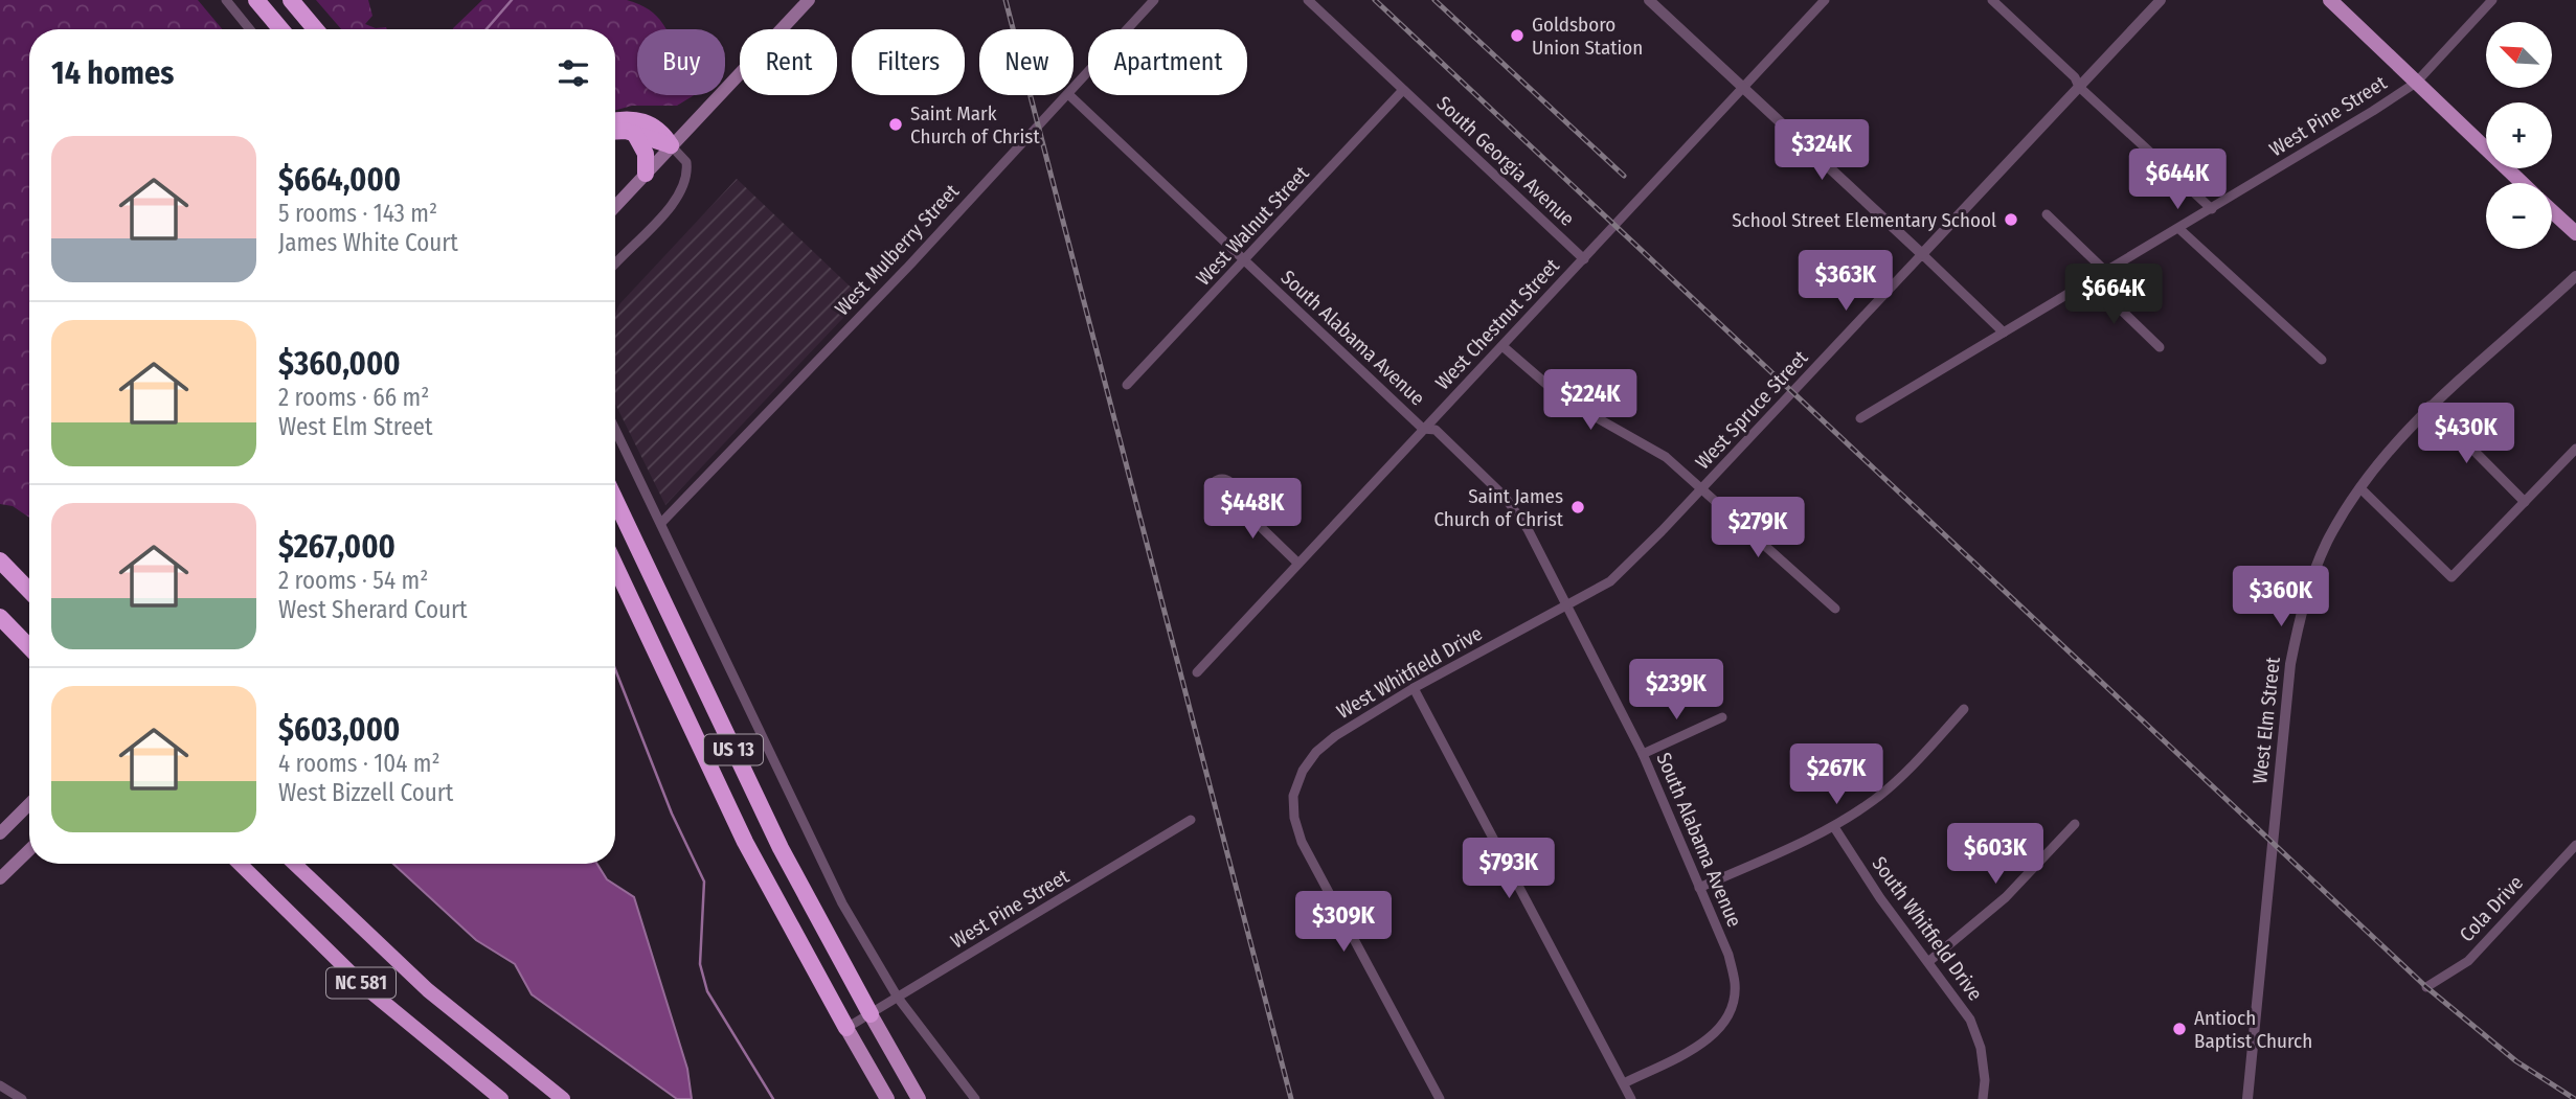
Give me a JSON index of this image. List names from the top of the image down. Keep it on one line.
{"streets":{"highway":["US 13","NC 581"],"street":["West Pine Street","South Georgia Avenue","West Walnut Street","West Mulberry Street","West Chestnut Street","South Alabama Avenue","West Spruce Street","West Whitfield Drive","West Elm Street","Cola Drive","South Whitfield Drive"]},"crossings":[["West Pine Street","US 13"],["South Georgia Avenue","West Walnut Street"],["South Georgia Avenue","West Chestnut Street"],["West Walnut Street","South Alabama Avenue"],["West Chestnut Street","South Alabama Avenue"],["South Alabama Avenue","West Spruce Street"],["South Alabama Avenue","West Whitfield Drive"],["West Spruce Street","West Whitfield Drive"]],"places":["Goldsboro Union Station","Saint Mark Church of Christ","School Street Elementary School","Saint James Church of Christ","Antioch Baptist Church"],"north":"top left","page":{"map_buttons":["+","−"],"chip":["Buy","Rent","Filters","New","Apartment"],"heading":"14 homes","list":[{"name":"$664,000","note":"5 rooms · 143 m² · James White Court"},{"name":"$360,000","note":"2 rooms · 66 m² · West Elm Street"},{"name":"$267,000","note":"2 rooms · 54 m² · West Sherard Court"},{"name":"$603,000","note":"4 rooms · 104 m² · West Bizzell Court"}],"price":["$324K","$644K","$363K","$664K","$224K","$430K","$448K","$279K","$360K","$239K","$267K","$603K","$793K","$309K"]}}
